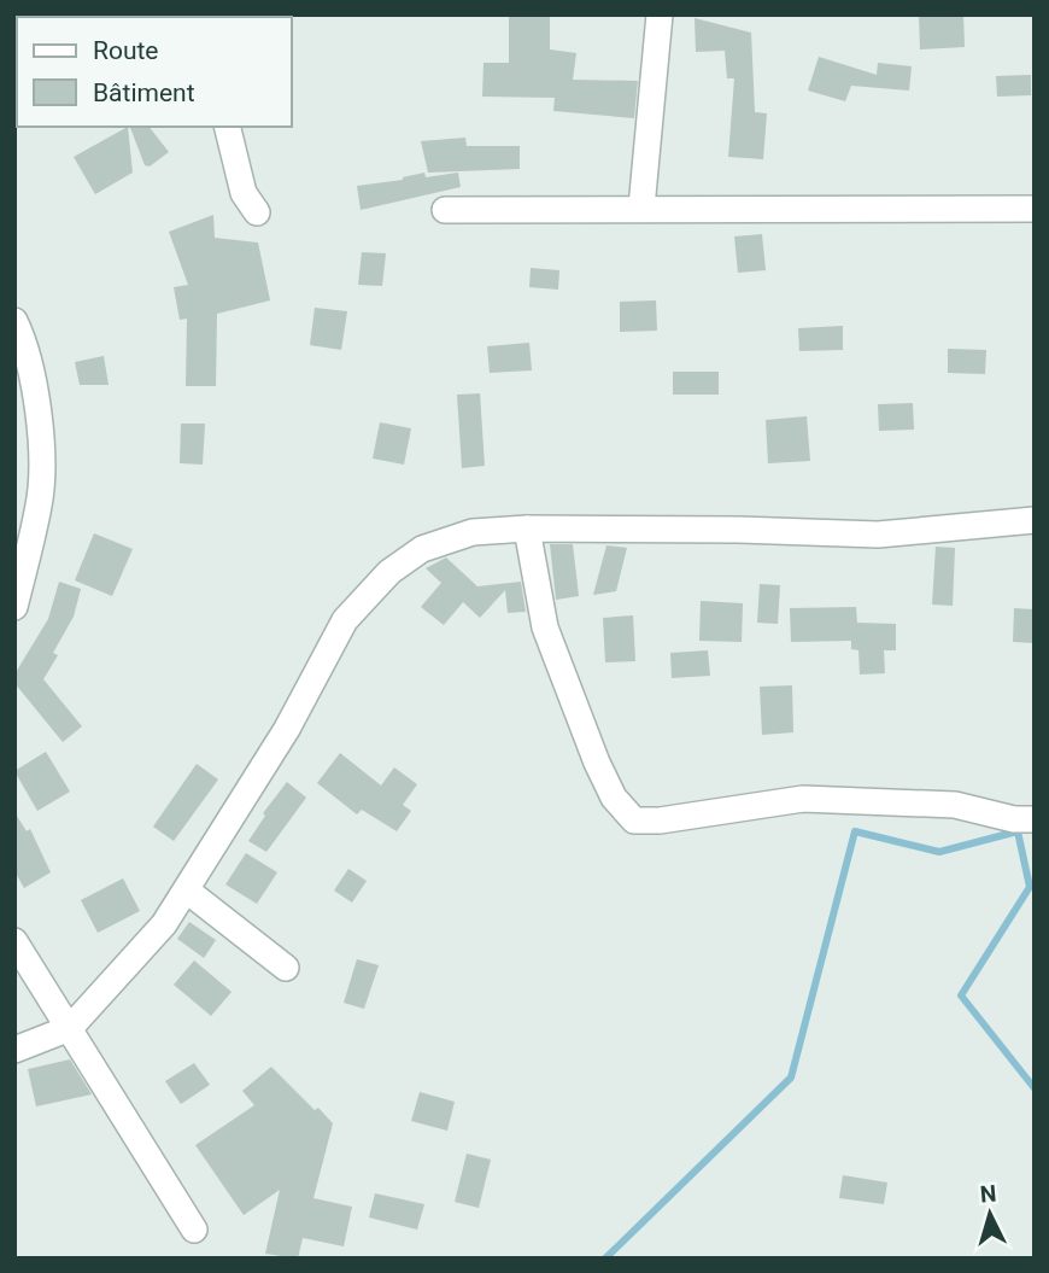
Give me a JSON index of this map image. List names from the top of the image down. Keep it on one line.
{"legend":["Route","Bâtiment"],"north":"top"}
